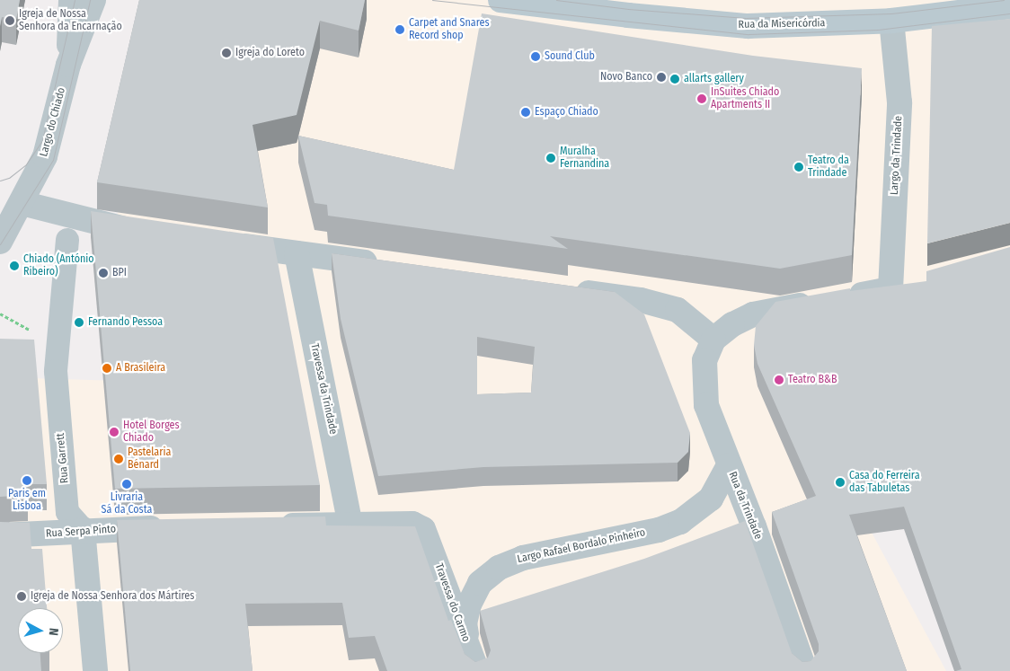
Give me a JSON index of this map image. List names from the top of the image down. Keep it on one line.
{"streets":{"main road":["Rua da Misericórdia"],"street":["Largo do Chiado","Largo da Trindade","Travessa da Trindade","Rua Garrett","Rua da Trindade","Rua Serpa Pinto","Largo Rafael Bordalo Pinheiro","Travessa do Carmo"]},"crossings":[["Rua da Misericórdia","Largo da Trindade"],["Travessa da Trindade","Travessa do Carmo"],["Rua Garrett","Rua Serpa Pinto"],["Rua da Trindade","Largo Rafael Bordalo Pinheiro"],["Largo Rafael Bordalo Pinheiro","Travessa do Carmo"]],"places":["Igreja de Nossa Senhora da Encarnação","Carpet and Snares Record shop","Igreja do Loreto","Sound Club","Novo Banco","allarts gallery","InSuites Chiado Apartments II","Espaço Chiado","Muralha Fernandina","Teatro da Trindade","Chiado (António Ribeiro)","BPI","Fernando Pessoa","A Brasileira","Teatro B&B","Hotel Borges Chiado","Pastelaria Bénard","Paris em Lisboa","Casa do Ferreira das Tabuletas","Livraria Sá da Costa","Igreja de Nossa Senhora dos Mártires"],"north":"right"}
